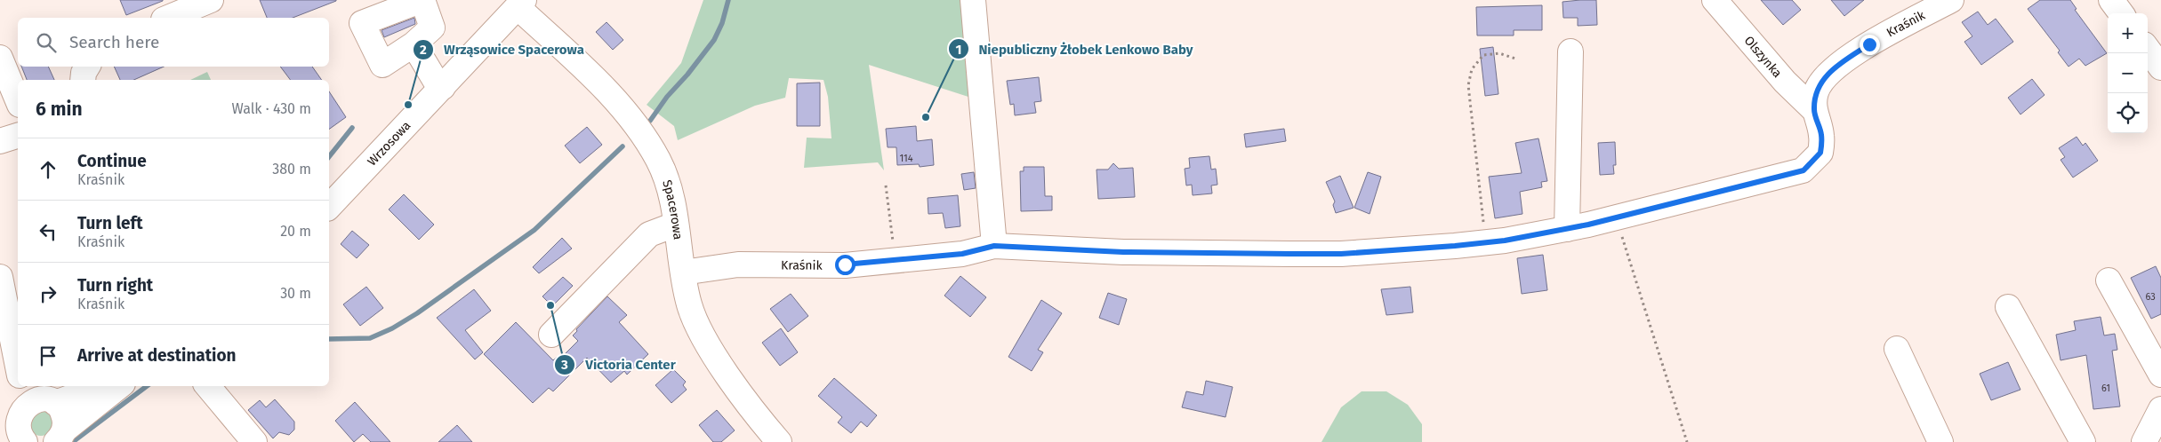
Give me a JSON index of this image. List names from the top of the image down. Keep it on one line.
{"streets":{"street":["Kraśnik","Olszynka","Wrzosowa","Spacerowa"]},"crossings":[["Kraśnik","Olszynka"],["Kraśnik","Spacerowa"],["Wrzosowa","Spacerowa"]],"places":["Wrząsowice Spacerowa","Niepubliczny Żłobek Lenkowo Baby","Victoria Center"],"house_numbers":["114","63","61"],"page":{"map_buttons":["+","−"],"search":"Search here","heading":["6 min","Walk · 430 m"],"list":[["Continue","Kraśnik","380 m"],["Turn left","Kraśnik","20 m"],["Turn right","Kraśnik","30 m"],"Arrive at destination"]}}
